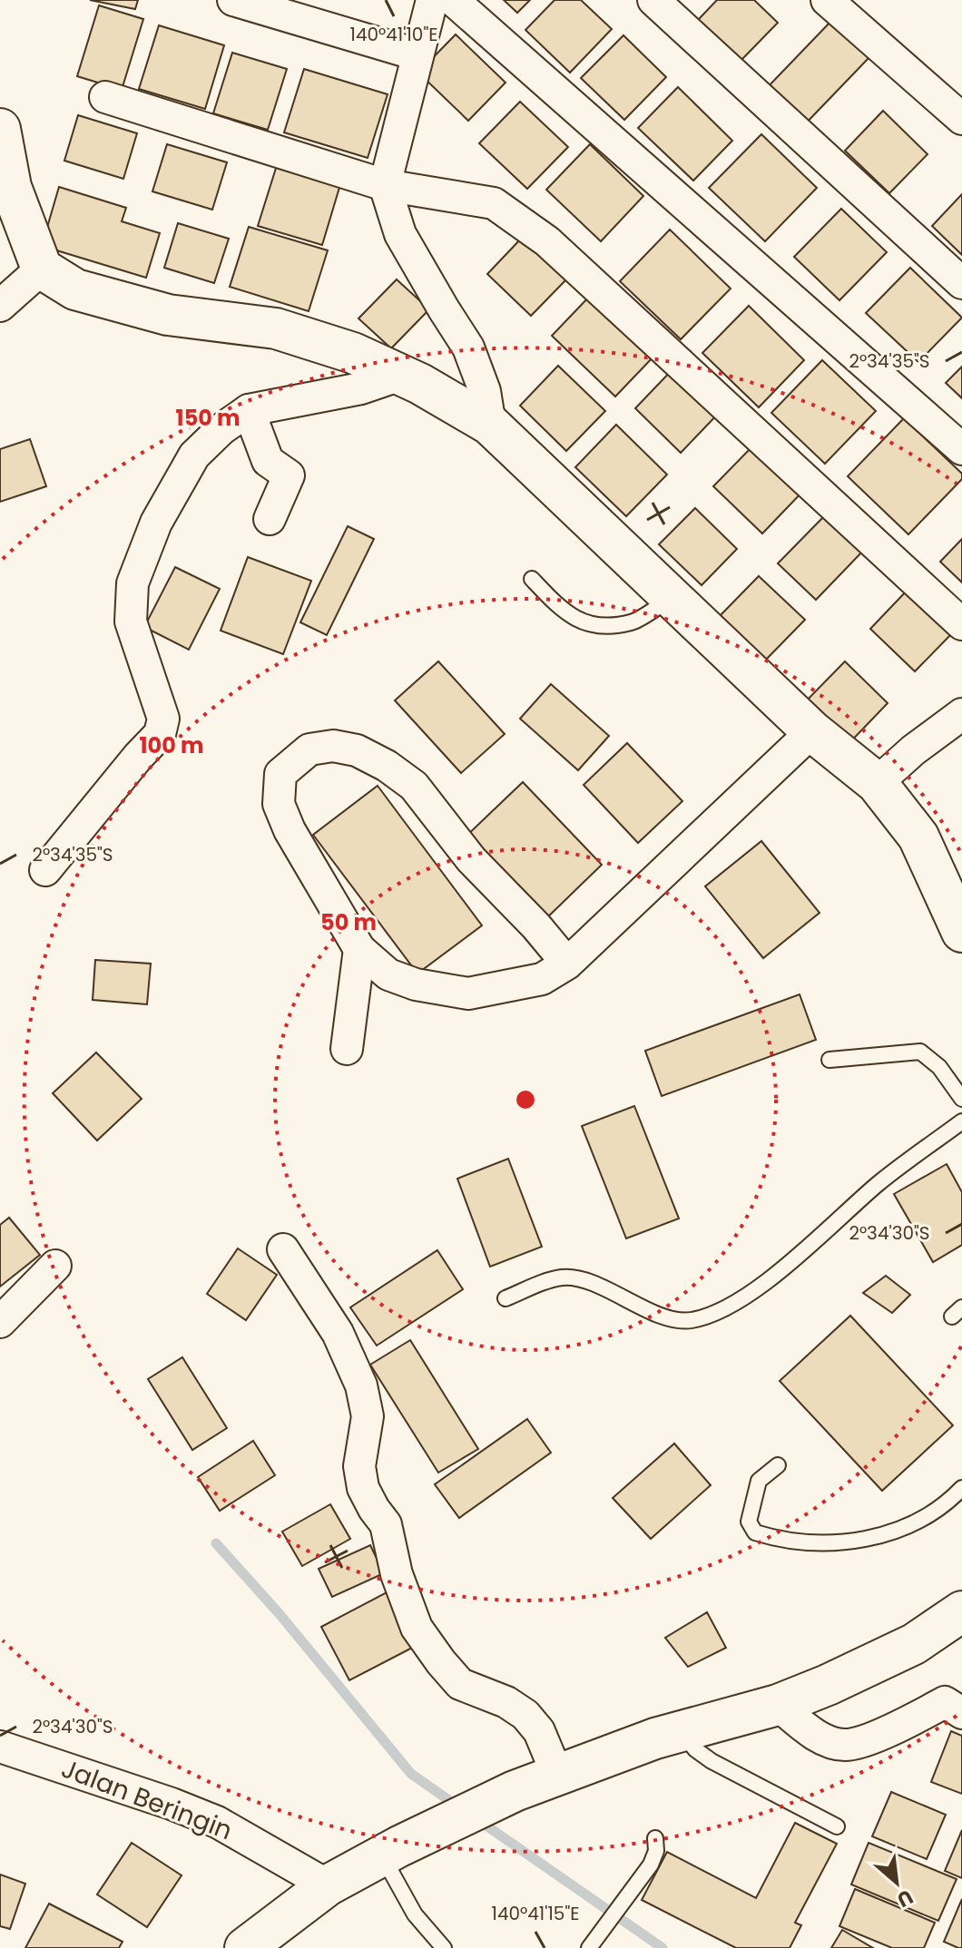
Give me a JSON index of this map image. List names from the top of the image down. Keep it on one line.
{"streets":{"street":["Jalan Beringin"]},"north":"bottom right","coordinates":["140°41'10\"E","2°34'35\"S","2°34'30\"S","140°41'15\"E"],"rings":["150 m","100 m","50 m"]}
